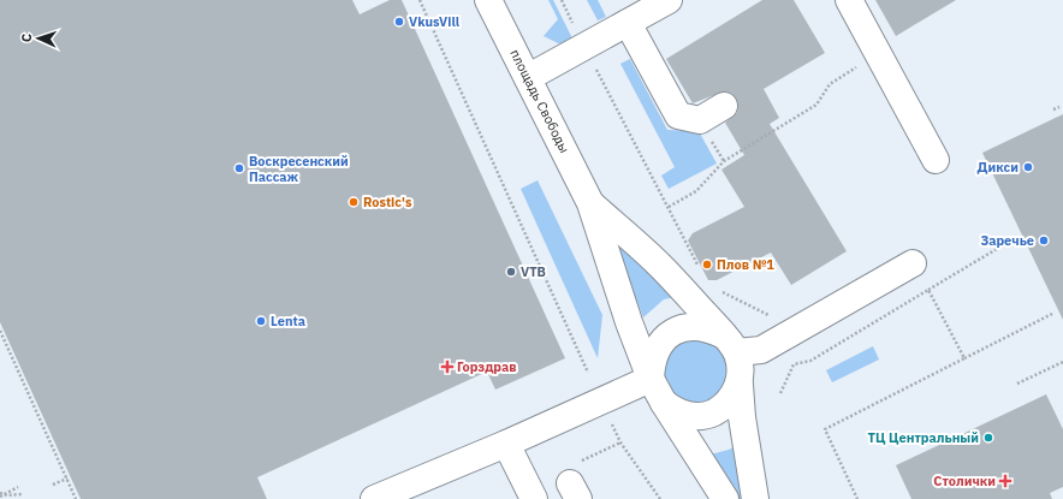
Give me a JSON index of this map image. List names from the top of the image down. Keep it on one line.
{"streets":{"main road":["площадь Свободы"]},"places":{"other":["VkusVill","Дикси","Воскресенский Пассаж","Rostic's","Заречье","Плов №1","VTB","Lenta","ТЦ Центральный"],"health":["Горздрав","Столички"]},"north":"left"}
